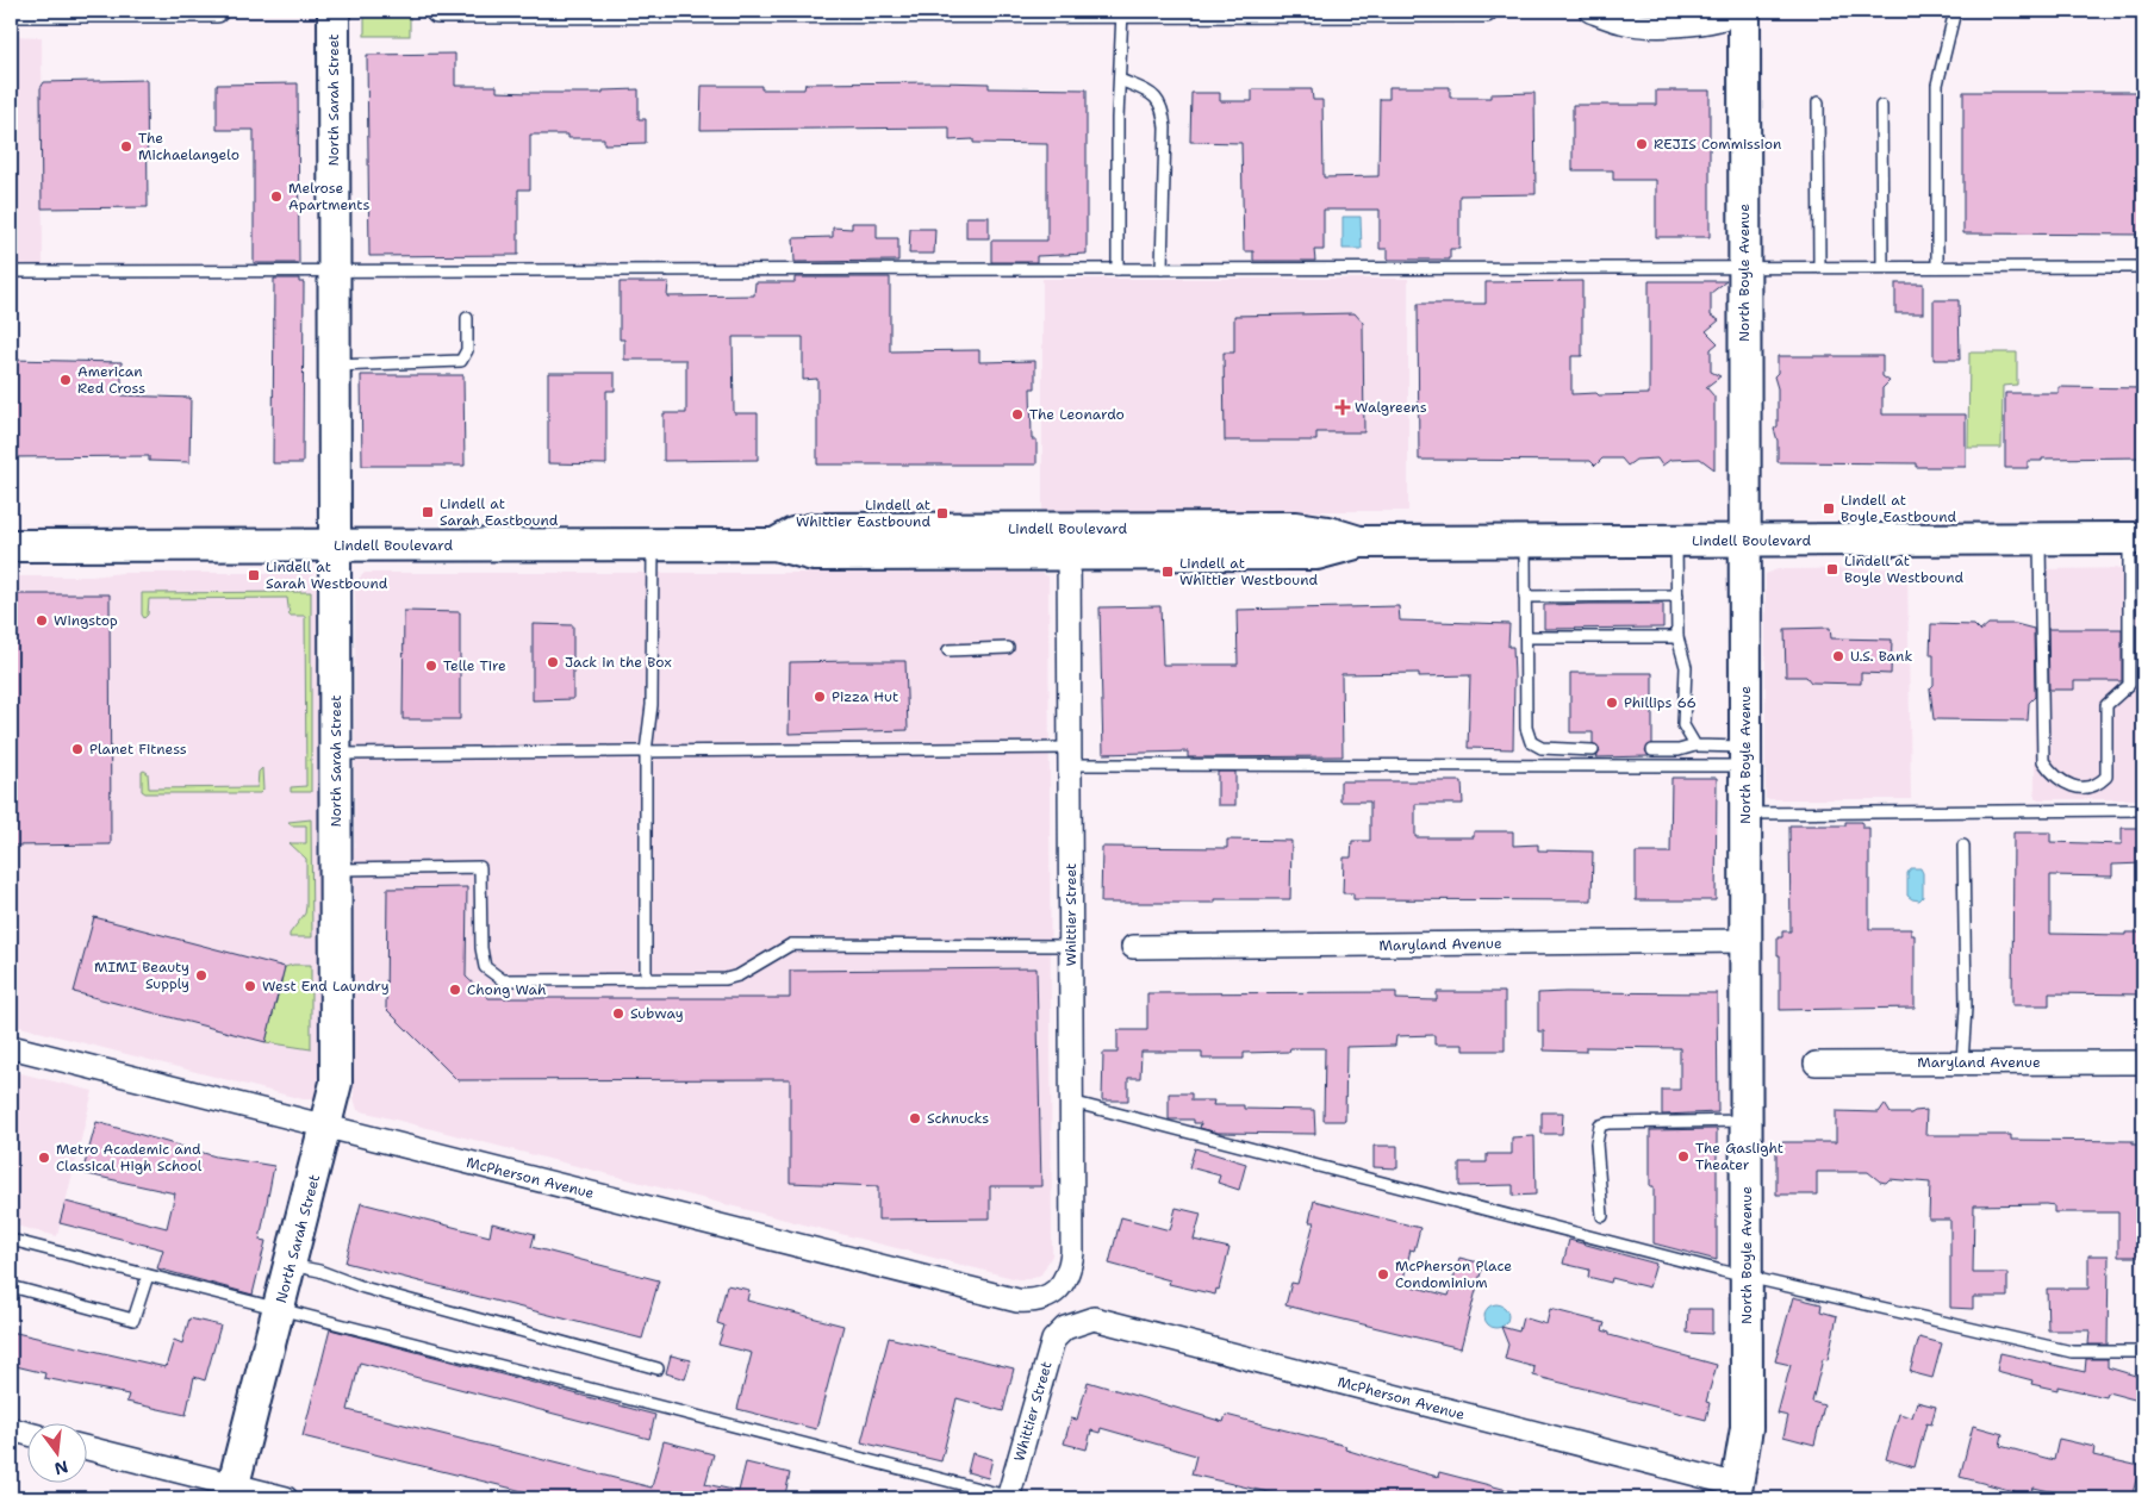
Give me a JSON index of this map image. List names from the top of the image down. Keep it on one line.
{"streets":{"street":["North Sarah Street","North Boyle Avenue","Lindell Boulevard","Whittier Street","Maryland Avenue","McPherson Avenue"]},"crossings":[["North Sarah Street","Lindell Boulevard"],["North Sarah Street","McPherson Avenue"],["North Boyle Avenue","Lindell Boulevard"],["North Boyle Avenue","Maryland Avenue"],["North Boyle Avenue","McPherson Avenue"],["Lindell Boulevard","Whittier Street"],["Whittier Street","McPherson Avenue"]],"places":{"other":["REJIS Commission","The Michaelangelo","Melrose Apartments","American Red Cross","The Leonardo","Wingstop","U.S. Bank","Jack in the Box","Telle Tire","Pizza Hut","Phillips 66","Planet Fitness","MIMI Beauty Supply","West End Laundry","Chong Wah","Subway","Schnucks","The Gaslight Theater","Metro Academic and Classical High School","McPherson Place Condominium"],"health":["Walgreens"],"transit":["Lindell at Boyle Eastbound","Lindell at Sarah Eastbound","Lindell at Whittier Eastbound","Lindell at Boyle Westbound","Lindell at Whittier Westbound","Lindell at Sarah Westbound"]},"north":"bottom"}
